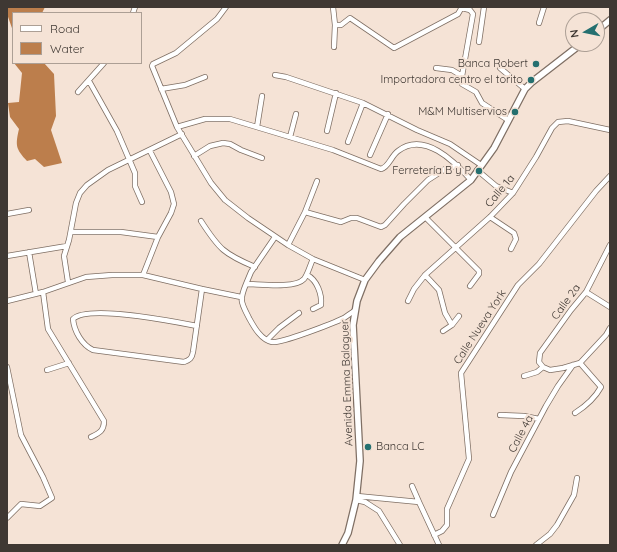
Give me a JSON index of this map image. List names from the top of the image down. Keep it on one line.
{"streets":{"street":["Calle 1a","Calle 2a","Calle Nueva York","Avenida Emma Balaguer","Calle 4a"]},"crossings":[["Calle 2a","Calle 4a"]],"places":["Banca Robert","Importadora centro el torito","M&M Multiservios","Ferretería B y P","Banca LC"],"legend":["Road","Water"],"north":"left"}
